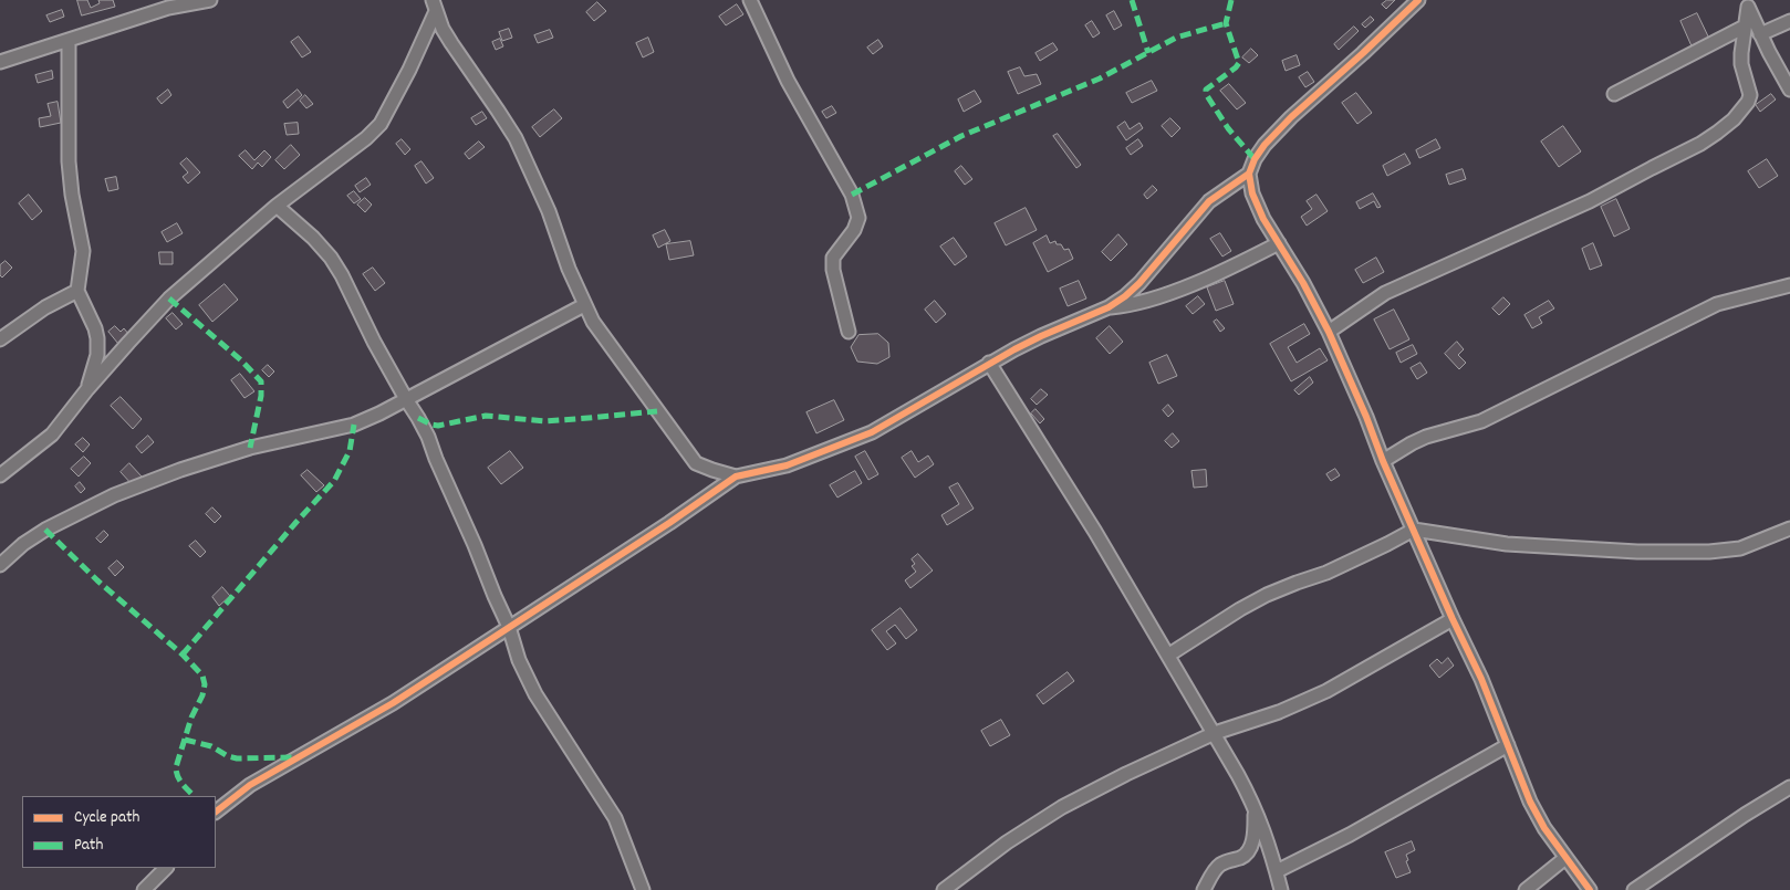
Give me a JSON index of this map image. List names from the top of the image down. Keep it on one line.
{"legend":["Cycle path","Path"]}
